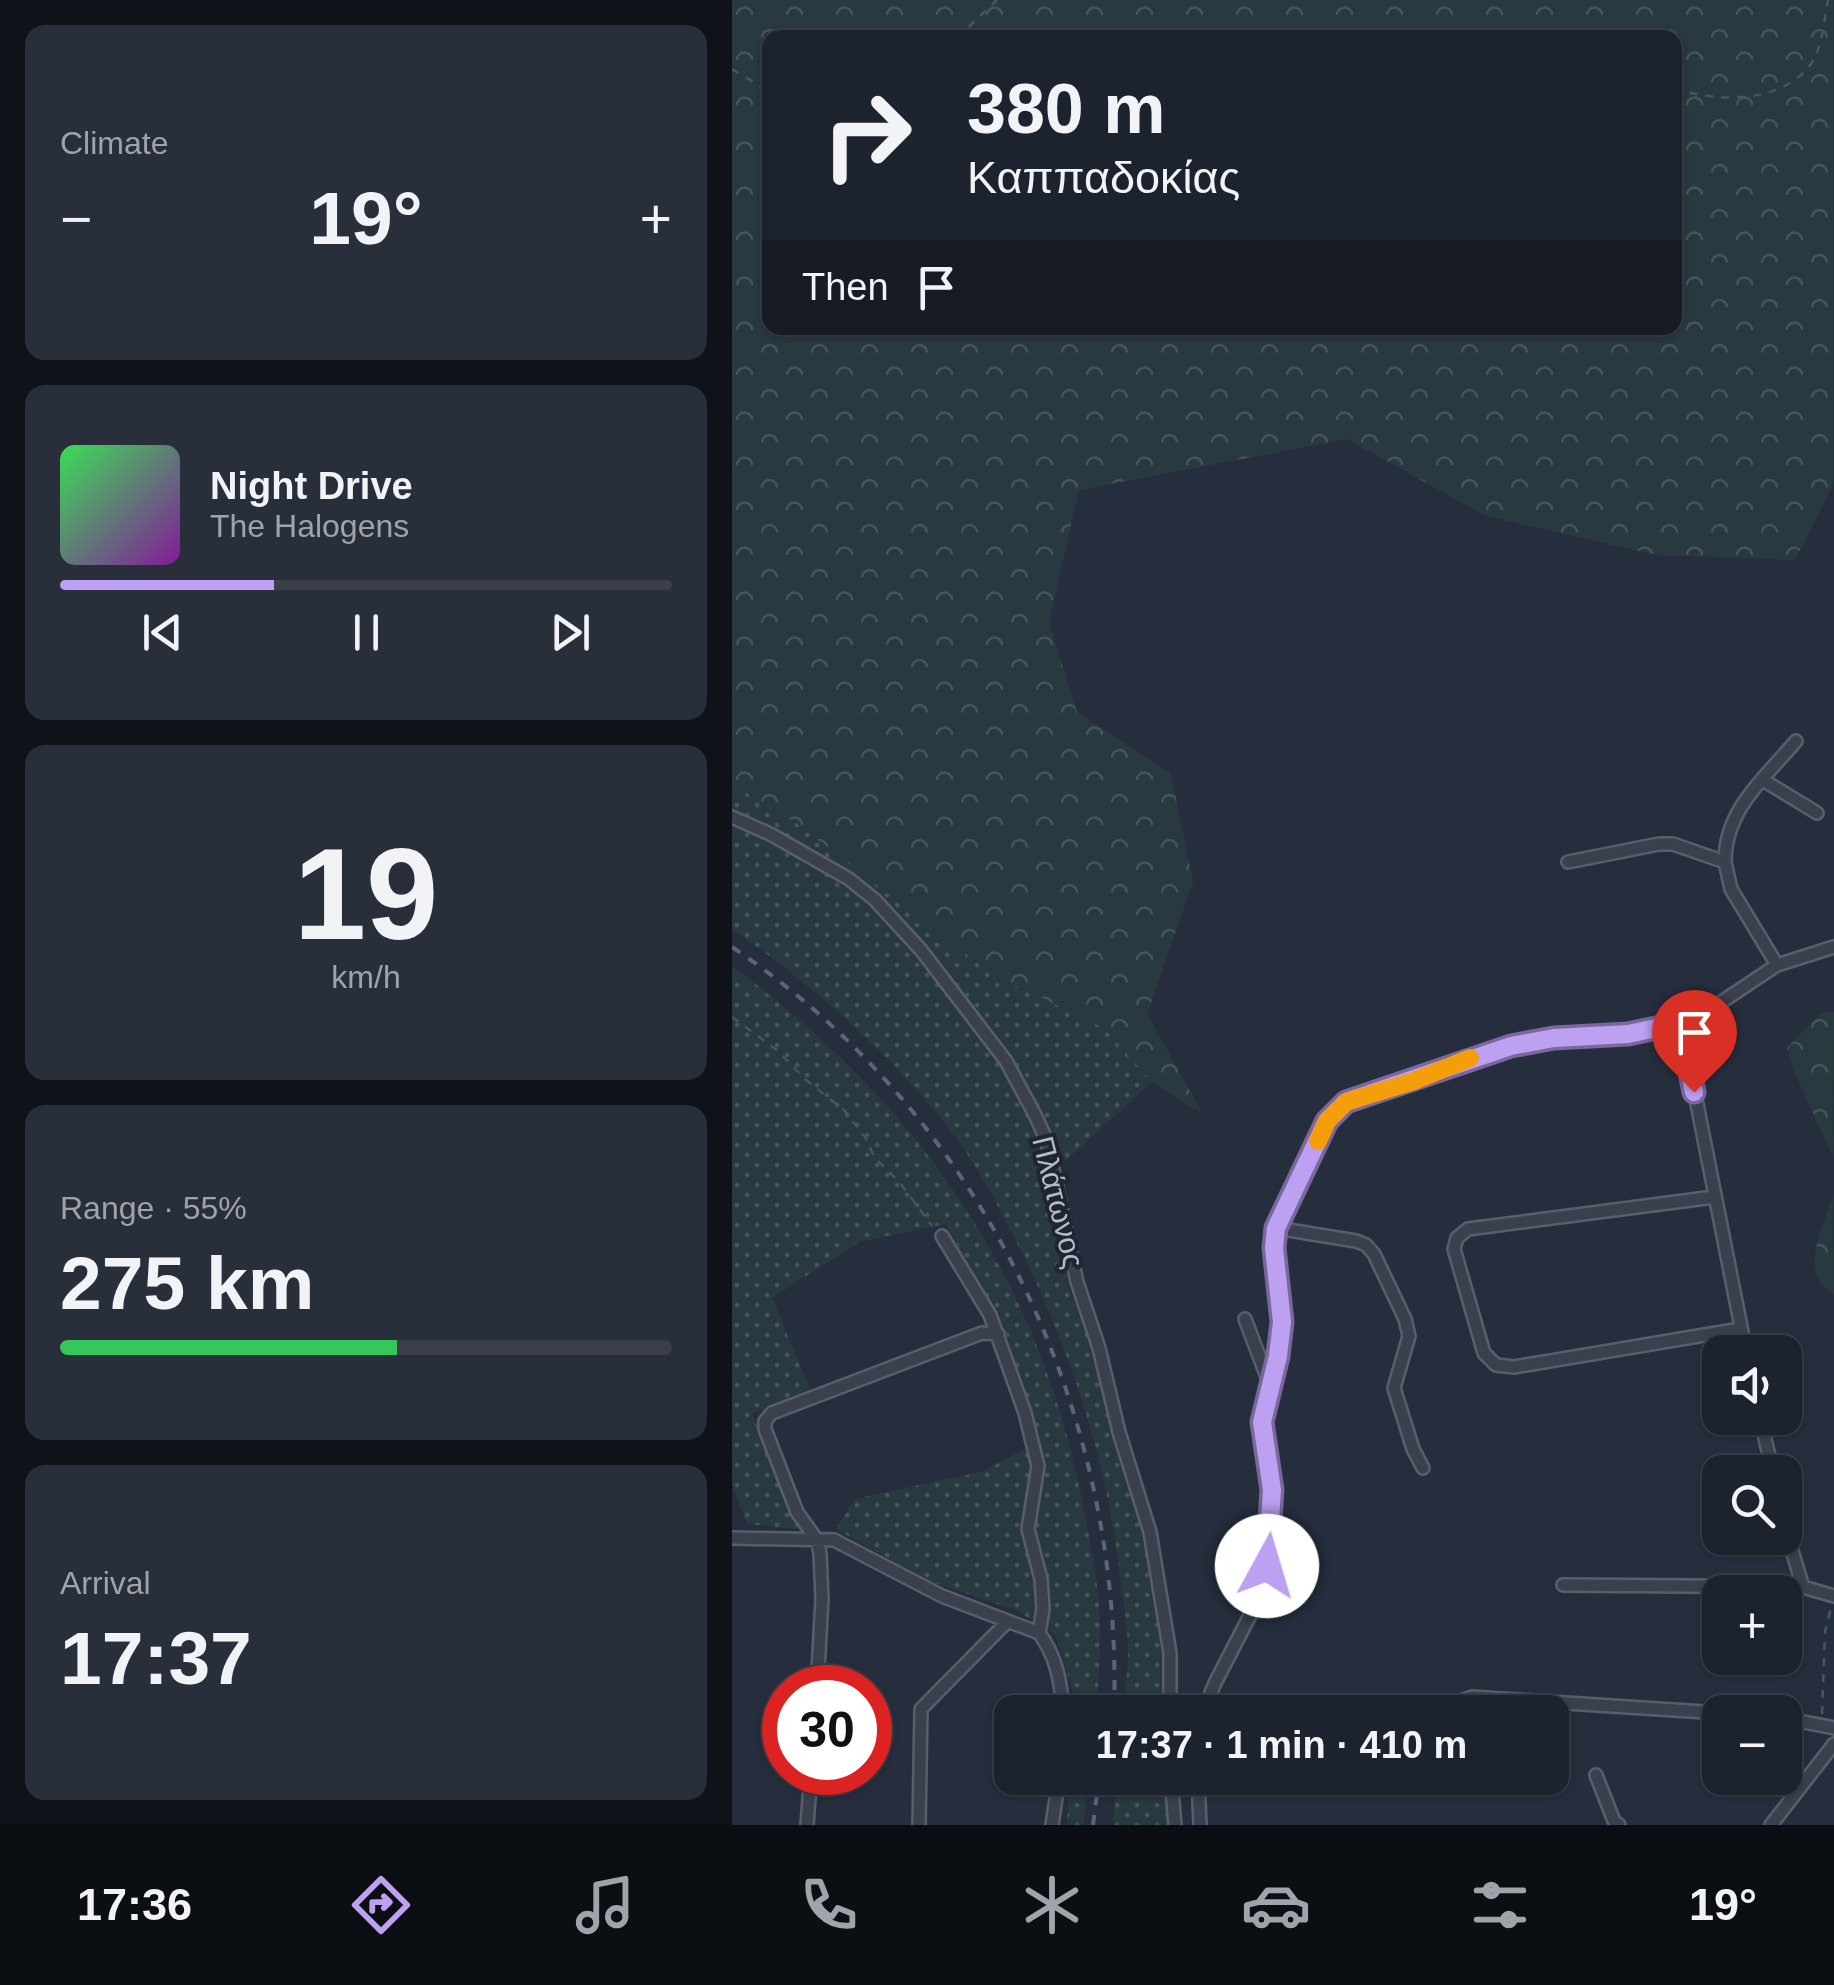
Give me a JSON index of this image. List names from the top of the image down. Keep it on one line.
{"streets":{"street":["Πλάτωνος"]},"page":{"tile":["Climate",["19","km/h"],["Range · 55%","275 km"],["Arrival","17:37"]],"turn":["380 m","Καππαδοκίας"],"heat":["−","19°","+"],"then":"Then","song":["Night Drive","The Halogens"],"map_buttons":["+","−"],"limit":"30","trip":"17:37 · 1 min · 410 m","tabs":["17:36","19°"]}}
